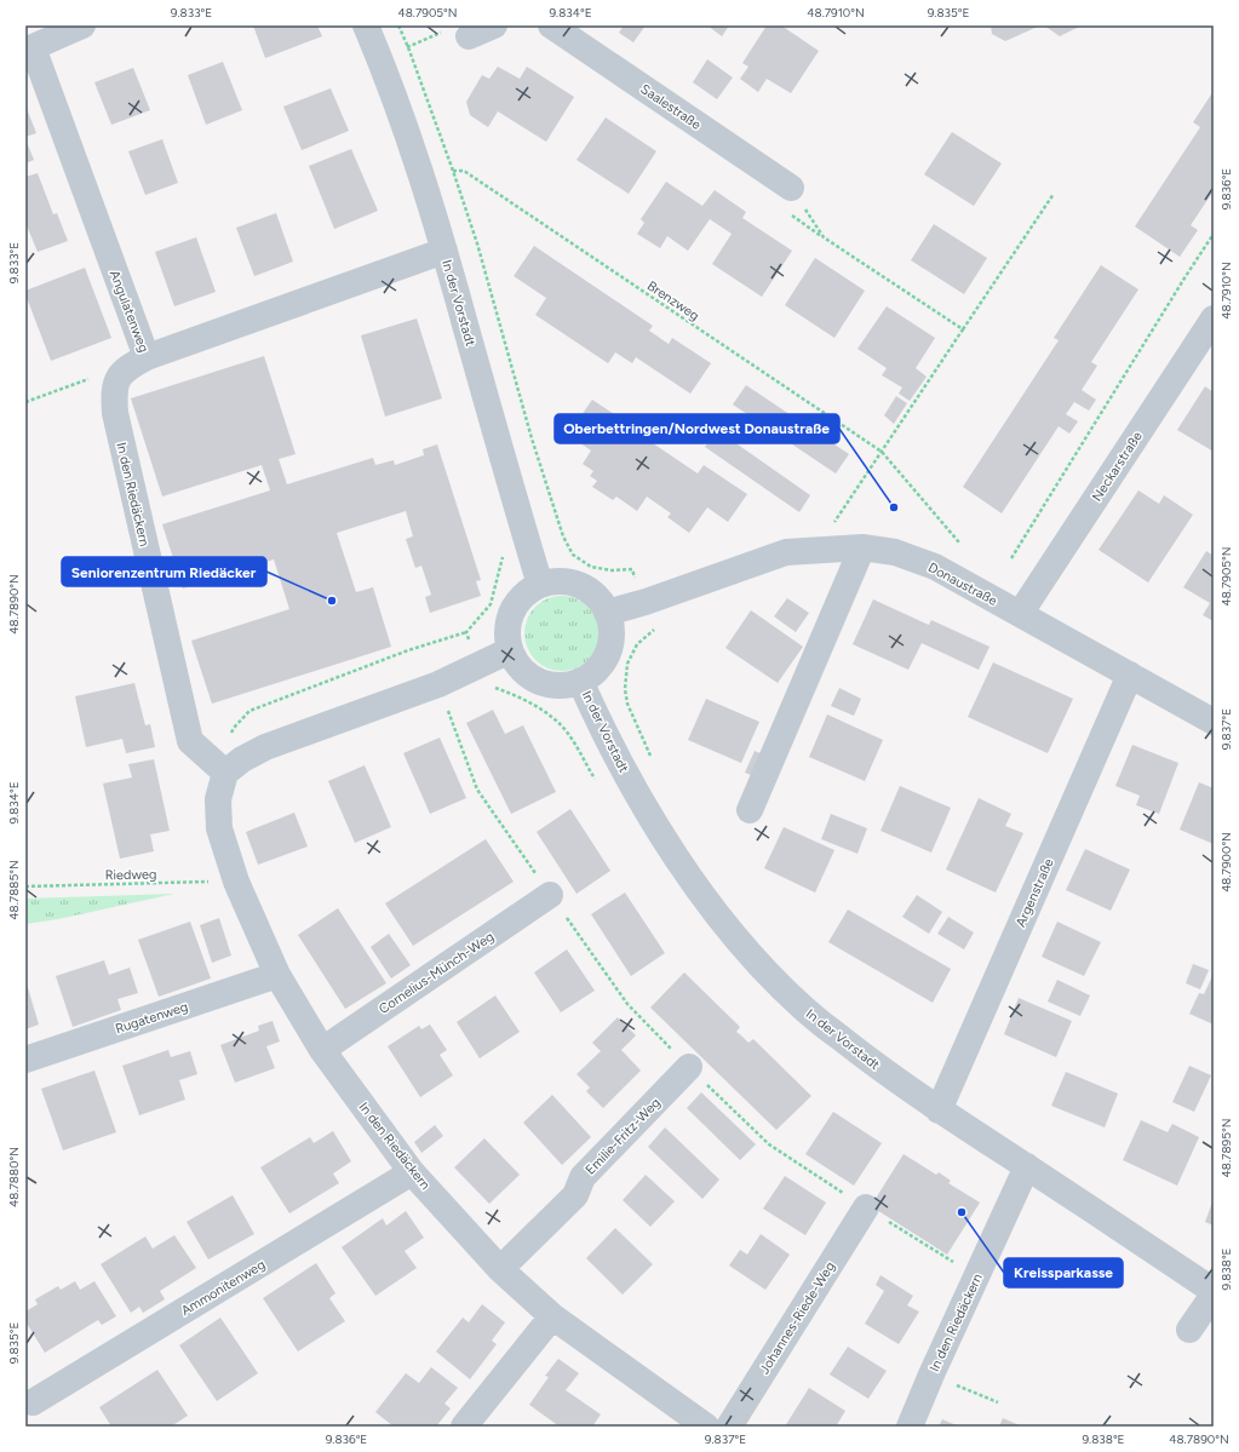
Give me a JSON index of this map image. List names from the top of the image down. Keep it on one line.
{"streets":{"street":["Saalestraße","In der Vorstadt","Angulatenweg","Neckarstraße","In den Riedäckern","Donaustraße","Argenstraße","Cornelius-Münch-Weg","Rugatenweg","Emilie-Fritz-Weg","Ammonitenweg","Johannes-Riede-Weg"],"path":["Brenzweg","Riedweg"]},"crossings":[["In der Vorstadt","Angulatenweg"],["In der Vorstadt","In den Riedäckern"],["In der Vorstadt","Donaustraße"],["In der Vorstadt","Argenstraße"],["Angulatenweg","In den Riedäckern"],["Neckarstraße","Donaustraße"],["In den Riedäckern","Riedweg"],["In den Riedäckern","Cornelius-Münch-Weg"],["In den Riedäckern","Rugatenweg"],["In den Riedäckern","Emilie-Fritz-Weg"],["In den Riedäckern","Ammonitenweg"],["Donaustraße","Argenstraße"]],"places":["Oberbettringen/Nordwest Donaustraße","Seniorenzentrum Riedäcker","Kreissparkasse"],"coordinates":["9.833°E","48.7905°N","9.834°E","48.7910°N","9.835°E","9.836°E","48.7890°N","9.837°E","48.7900°N","48.7885°N","48.7895°N","48.7880°N","9.838°E"]}
